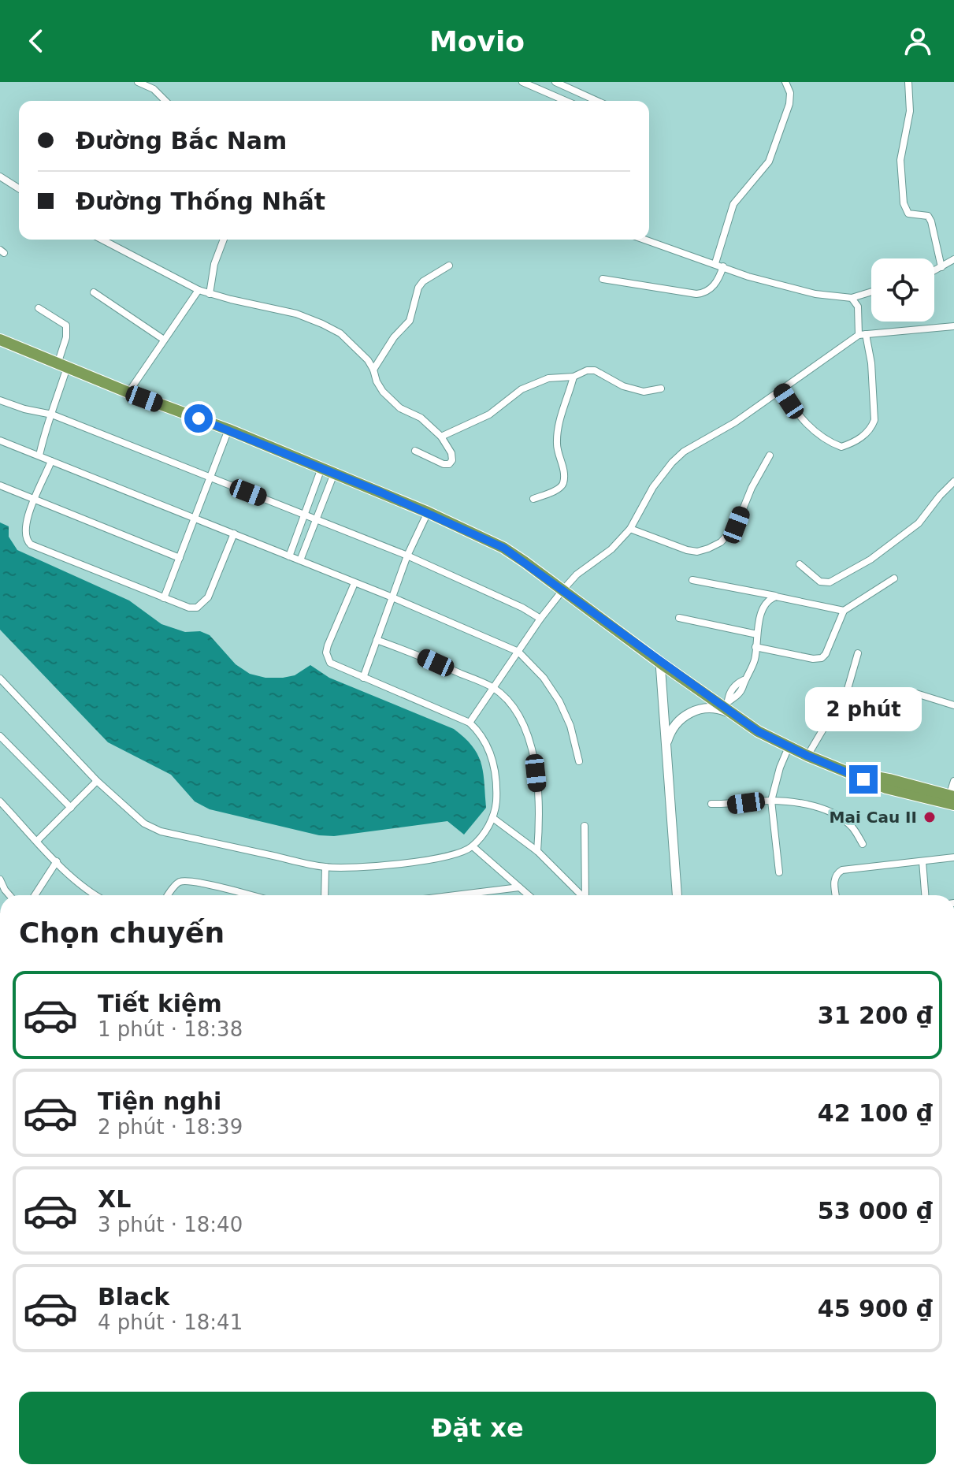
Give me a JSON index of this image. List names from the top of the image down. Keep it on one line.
{"places":["Mai Cau II"],"page":{"header":"Movio","banner":["Đường Bắc Nam","Đường Thống Nhất"],"bubble":"2 phút","heading":"Chọn chuyến","list":[{"name":"Tiết kiệm","note":"1 phút · 18:38","value":"31 200 ₫"},{"name":"Tiện nghi","note":"2 phút · 18:39","value":"42 100 ₫"},{"name":"XL","note":"3 phút · 18:40","value":"53 000 ₫"},{"name":"Black","note":"4 phút · 18:41","value":"45 900 ₫"}],"buttons":"Đặt xe"}}
